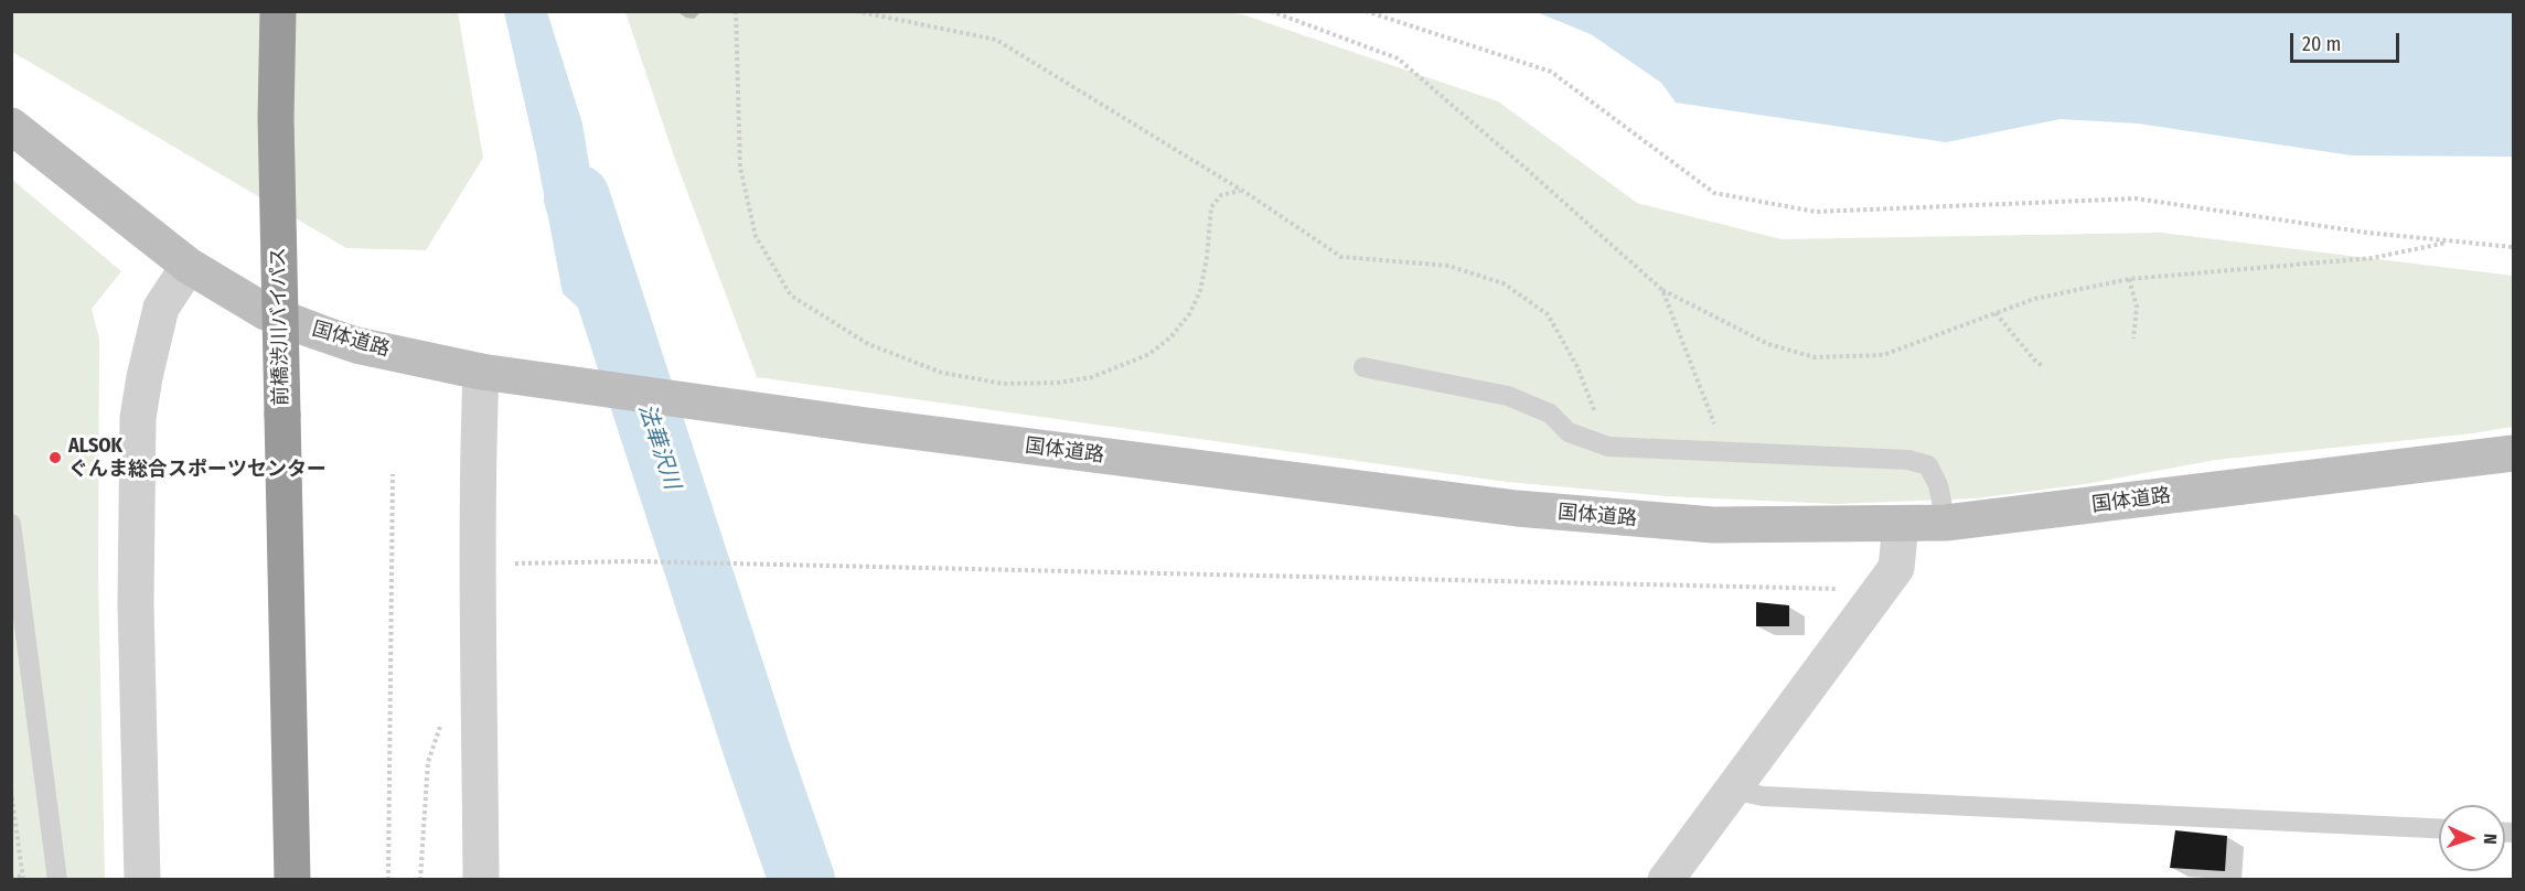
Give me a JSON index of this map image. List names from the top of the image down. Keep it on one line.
{"streets":{"highway":["前橋渋川バイパス"],"street":["国体道路"]},"water":["法華沢川"],"places":["ALSOK ぐんま総合スポーツセンター"],"scale_bar":"20 m","north":"right"}
